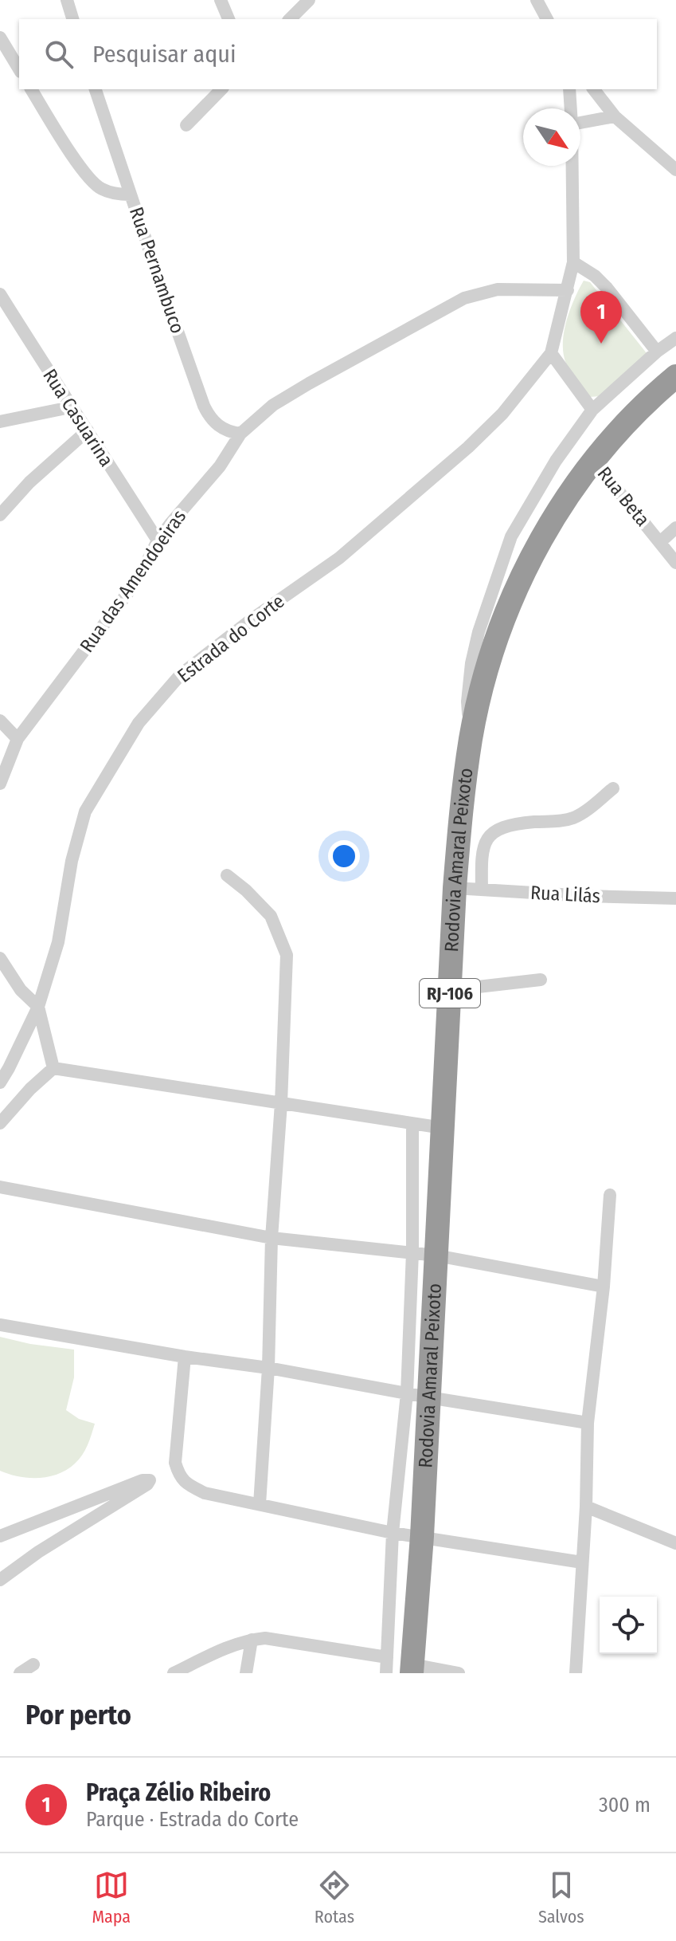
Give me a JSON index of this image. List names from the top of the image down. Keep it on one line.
{"streets":{"highway":["Rodovia Amaral Peixoto","RJ-106"],"street":["Rua Pernambuco","Rua Casuarina","Rua Beta","Rua das Amendoeiras","Estrada do Corte","Rua Lilás"]},"crossings":[["Rua Pernambuco","Rua das Amendoeiras"],["Rua Casuarina","Rua das Amendoeiras"],["Rua Beta","Rodovia Amaral Peixoto"],["Rua das Amendoeiras","Estrada do Corte"],["Rodovia Amaral Peixoto","Rua Lilás"]],"north":"bottom right","page":{"search":"Pesquisar aqui","pins":"1","heading":"Por perto","list":[{"mark":"1","name":"Praça Zélio Ribeiro","note":"Parque · Estrada do Corte","value":"300 m"}],"nav":["Mapa","Rotas","Salvos"]}}
